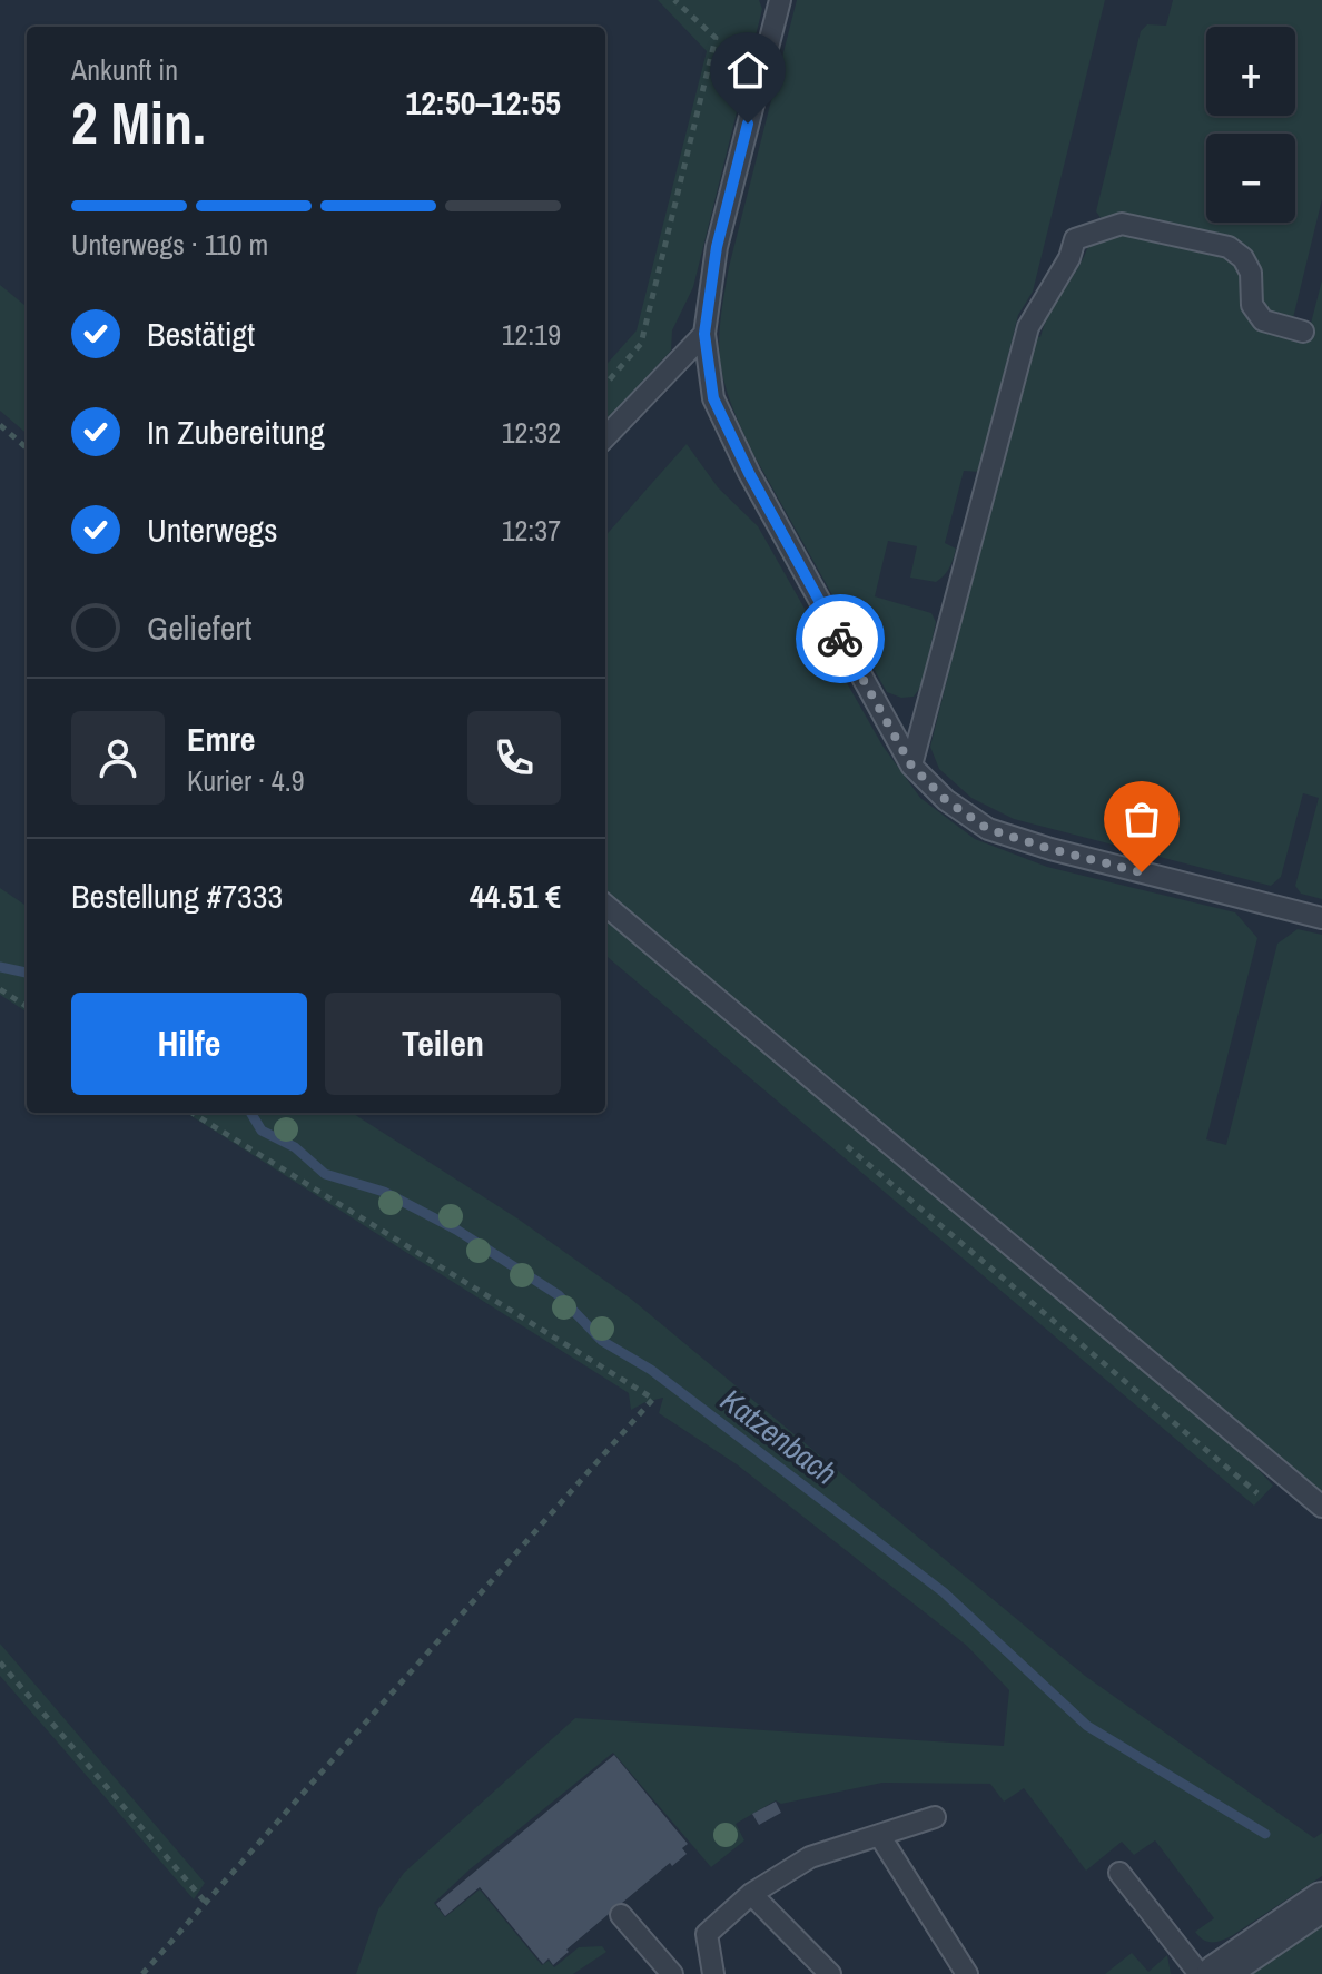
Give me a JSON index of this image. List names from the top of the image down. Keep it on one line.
{"water":["Katzenbach"],"page":{"map_buttons":["+","−"],"heading":["2 Min.","Ankunft in","12:50–12:55"],"panel":["Emre","Kurier · 4.9","Bestellung #7333","44.51 €"],"bar":"Unterwegs · 110 m","list":[["Bestätigt","12:19"],["In Zubereitung","12:32"],["Unterwegs","12:37"],"Geliefert"],"buttons":["Hilfe","Teilen"]}}
